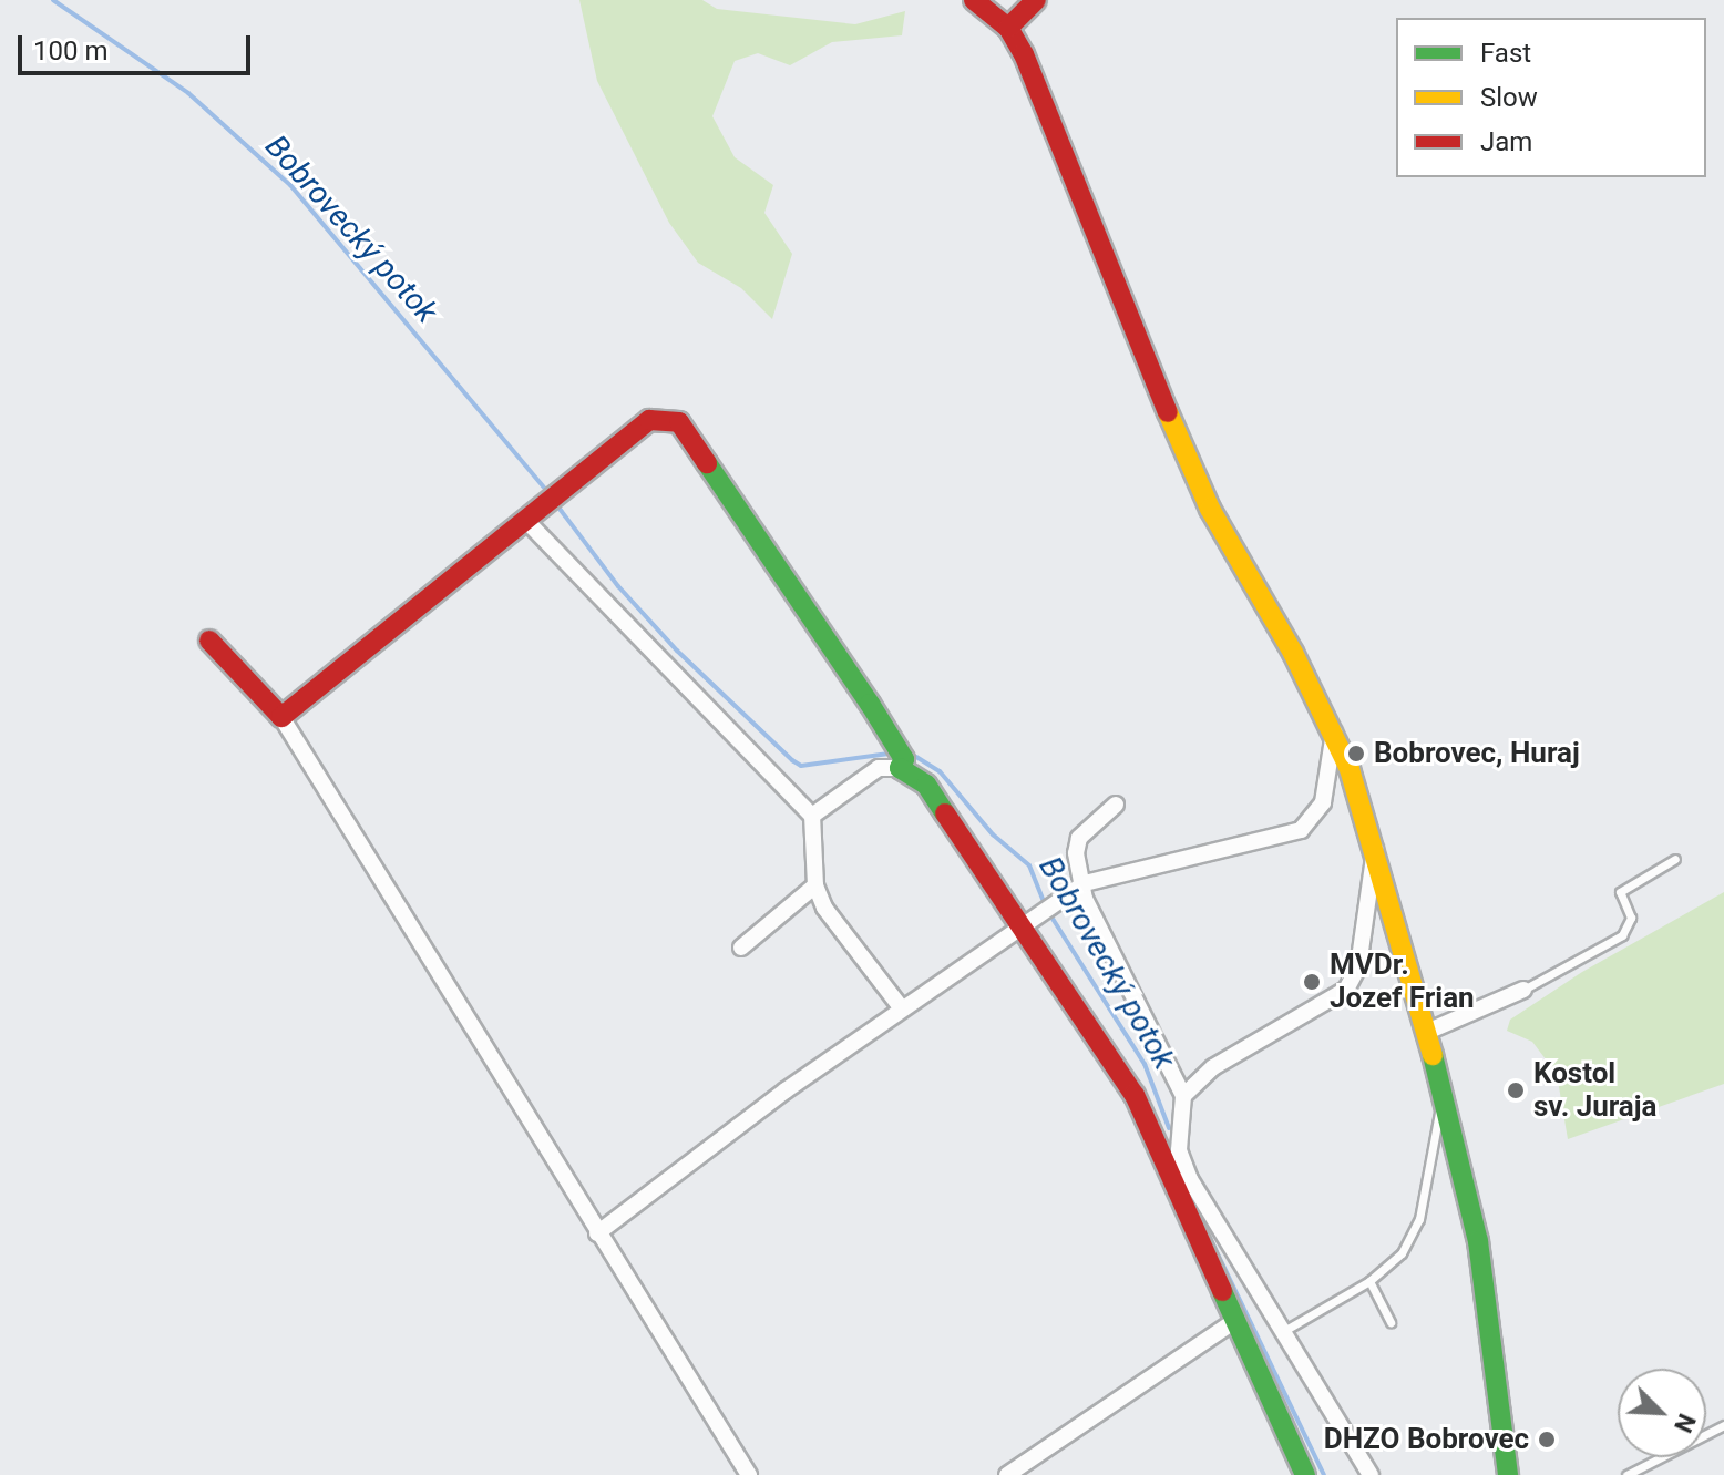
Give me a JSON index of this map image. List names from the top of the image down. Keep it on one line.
{"water":["Bobrovecký potok"],"places":["Bobrovec, Huraj","MVDr. Jozef Frian","Kostol sv. Juraja","DHZO Bobrovec"],"legend":["Fast","Slow","Jam"],"scale_bar":"100 m","north":"bottom right"}
